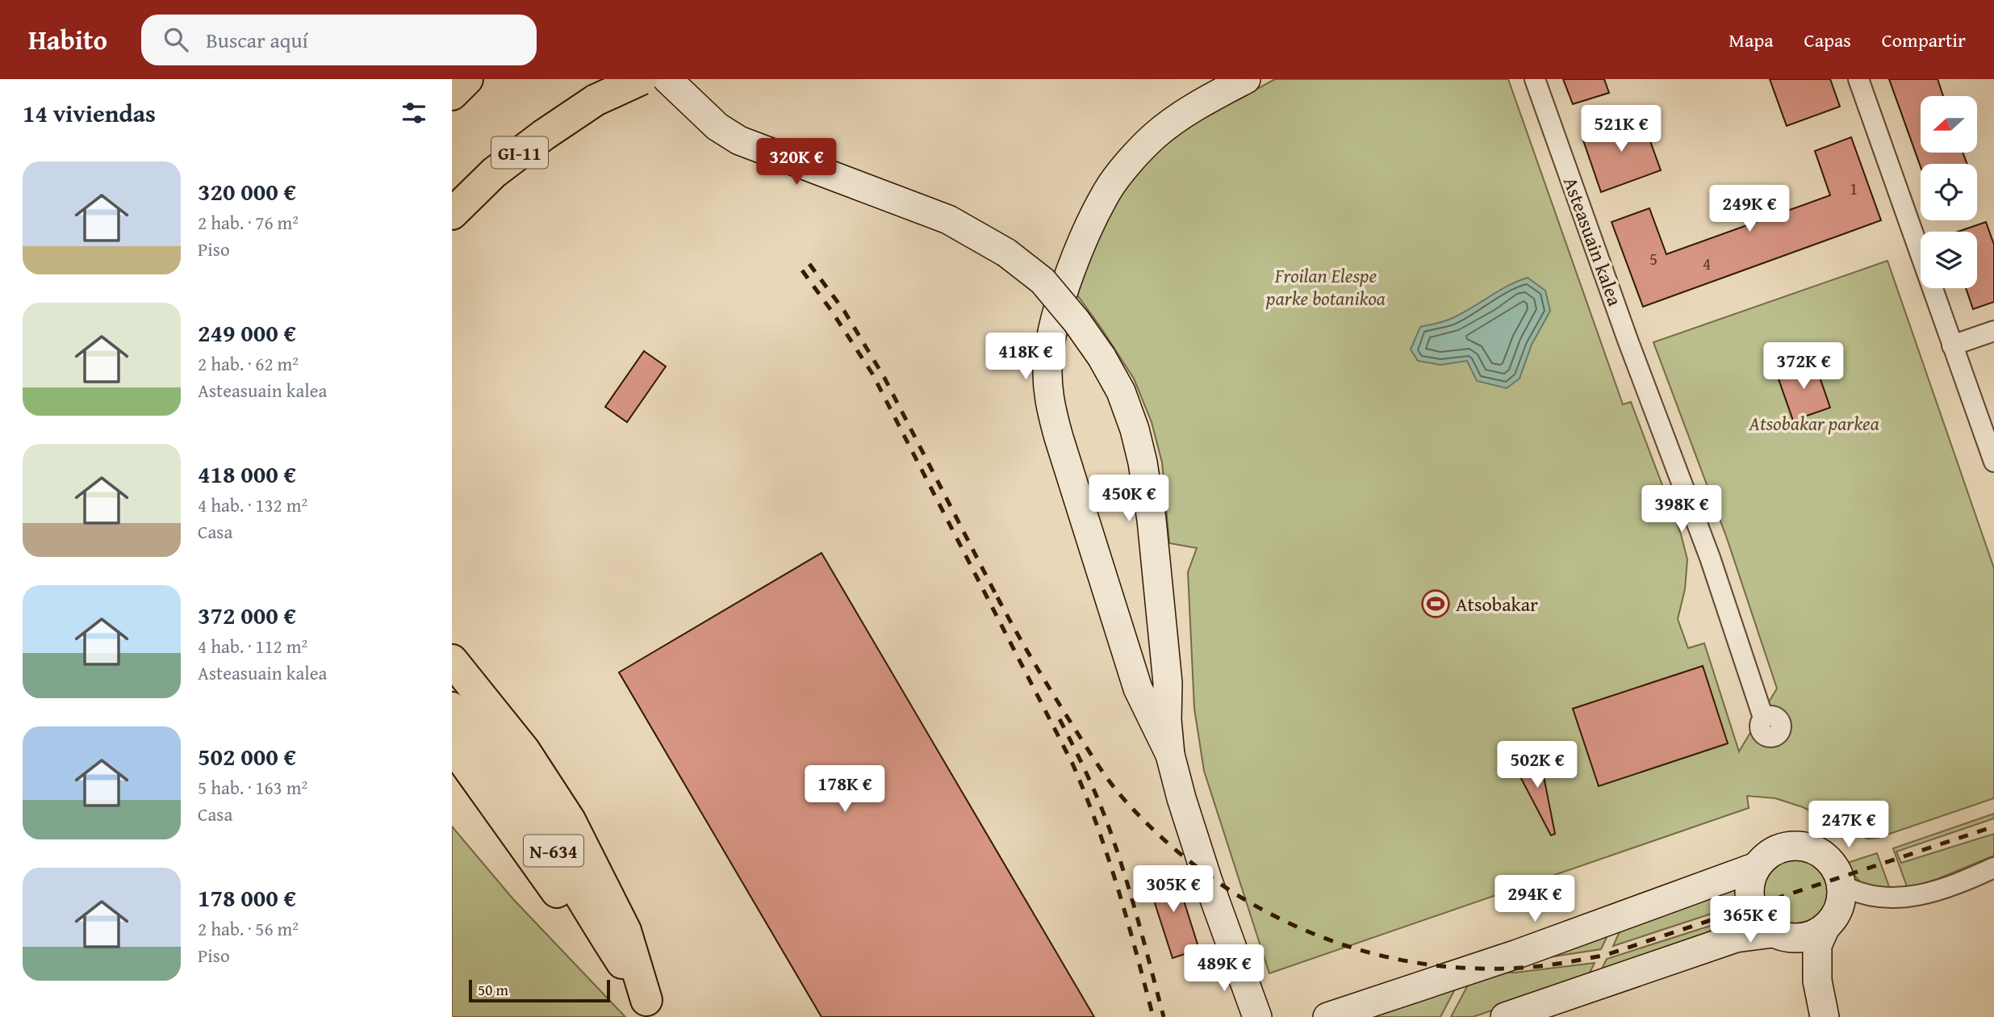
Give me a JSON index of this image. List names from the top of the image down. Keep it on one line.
{"streets":{"highway":["GI-11","N-634"],"street":["Asteasuain kalea"]},"parks":["Froilan Elespe parke botanikoa","Atsobakar parkea"],"places":{"sports":["Atsobakar"]},"house_numbers":["1","5","4"],"scale_bar":"50 m","north":"left","page":{"header":"Habito","search":"Buscar aquí","nav":["Mapa","Capas","Compartir"],"heading":"14 viviendas","price":["521K €","320K €","249K €","418K €","372K €","450K €","398K €","502K €","178K €","247K €","305K €","294K €","365K €","489K €"],"list":[{"name":"320 000 €","note":"2 hab. · 76 m² · Piso"},{"name":"249 000 €","note":"2 hab. · 62 m² · Asteasuain kalea"},{"name":"418 000 €","note":"4 hab. · 132 m² · Casa"},{"name":"372 000 €","note":"4 hab. · 112 m² · Asteasuain kalea"},{"name":"502 000 €","note":"5 hab. · 163 m² · Casa"},{"name":"178 000 €","note":"2 hab. · 56 m² · Piso"}],"scale":"50 m"}}
